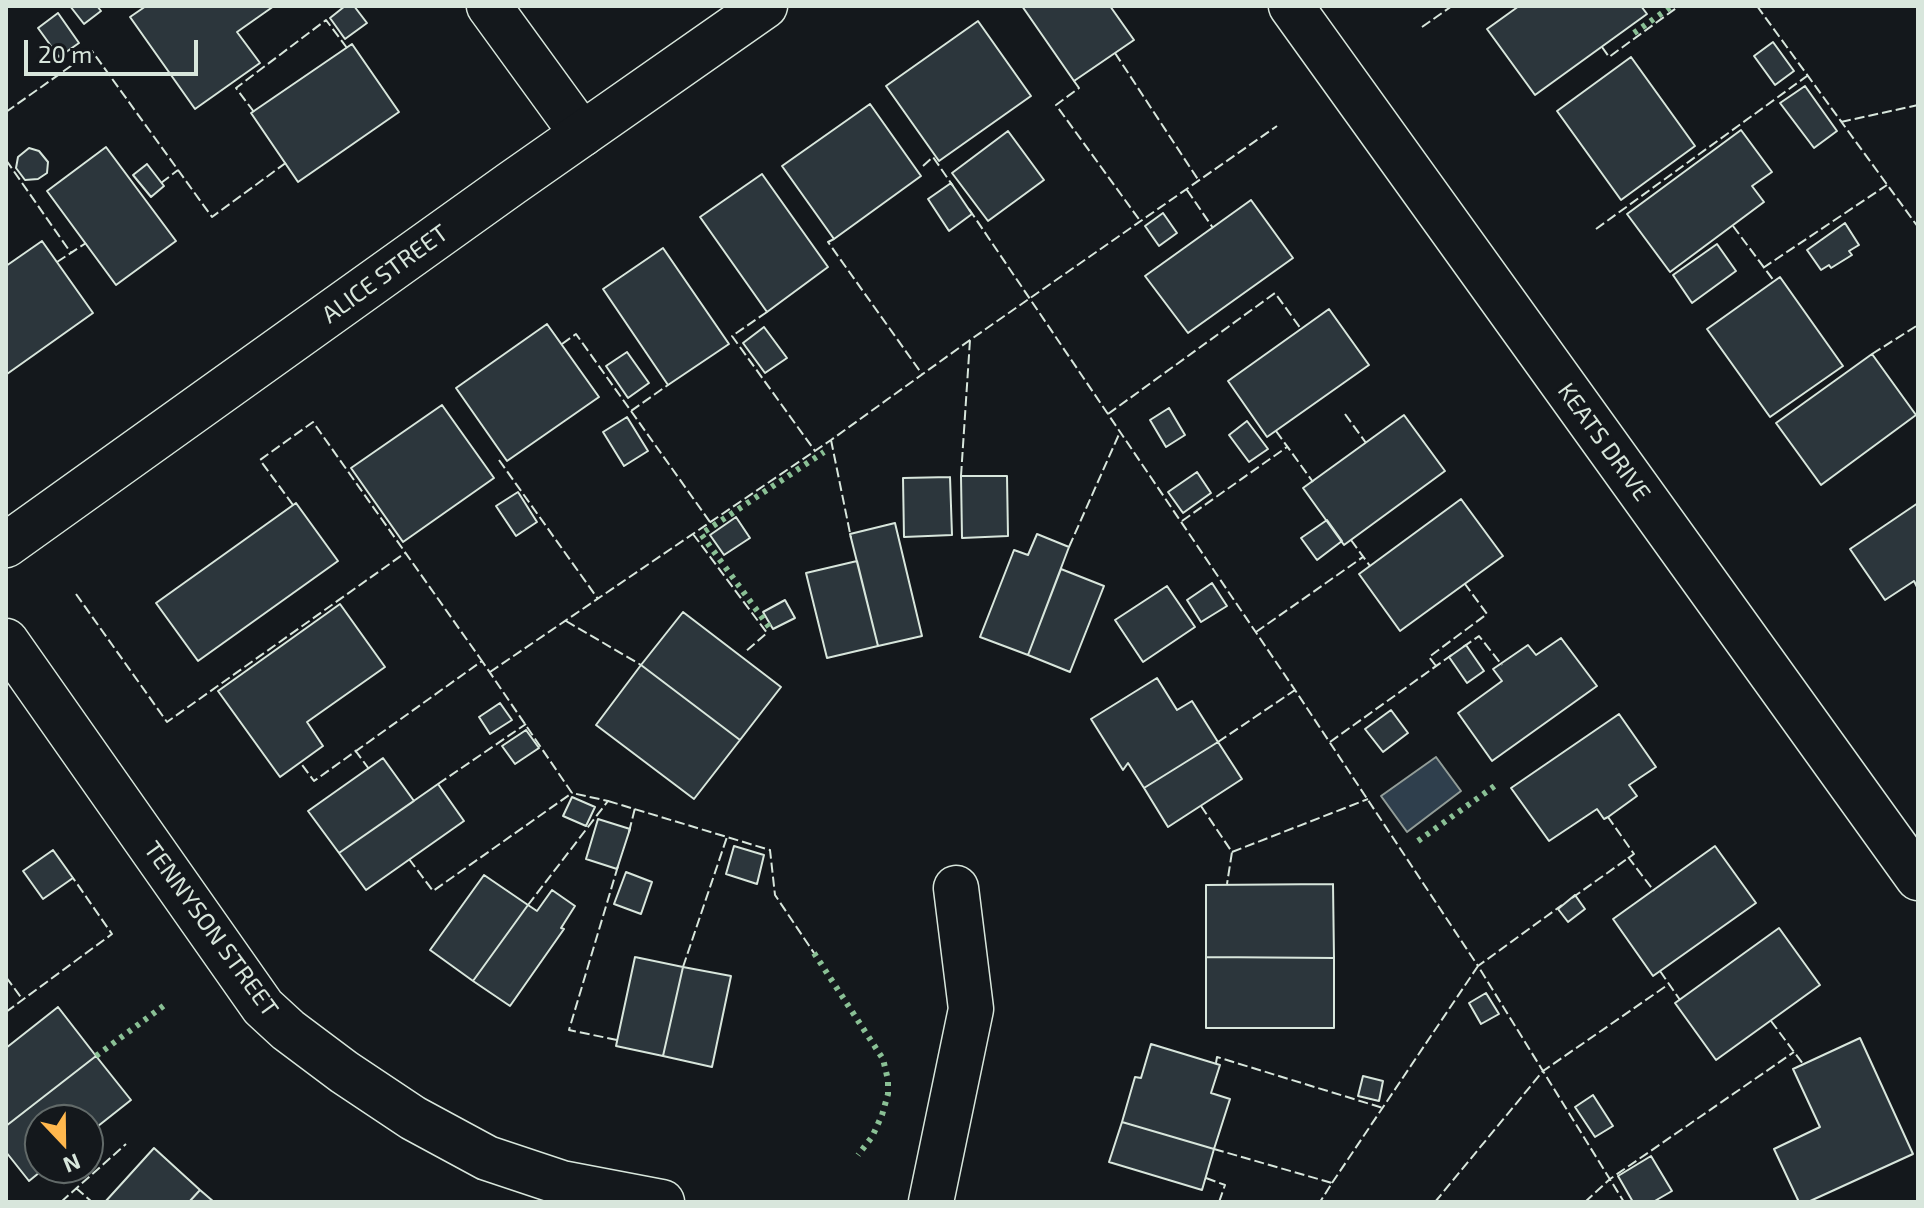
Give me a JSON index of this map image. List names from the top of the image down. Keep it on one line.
{"streets":{"street":["ALICE STREET","KEATS DRIVE","TENNYSON STREET"]},"scale_bar":"20 m","north":"bottom"}
